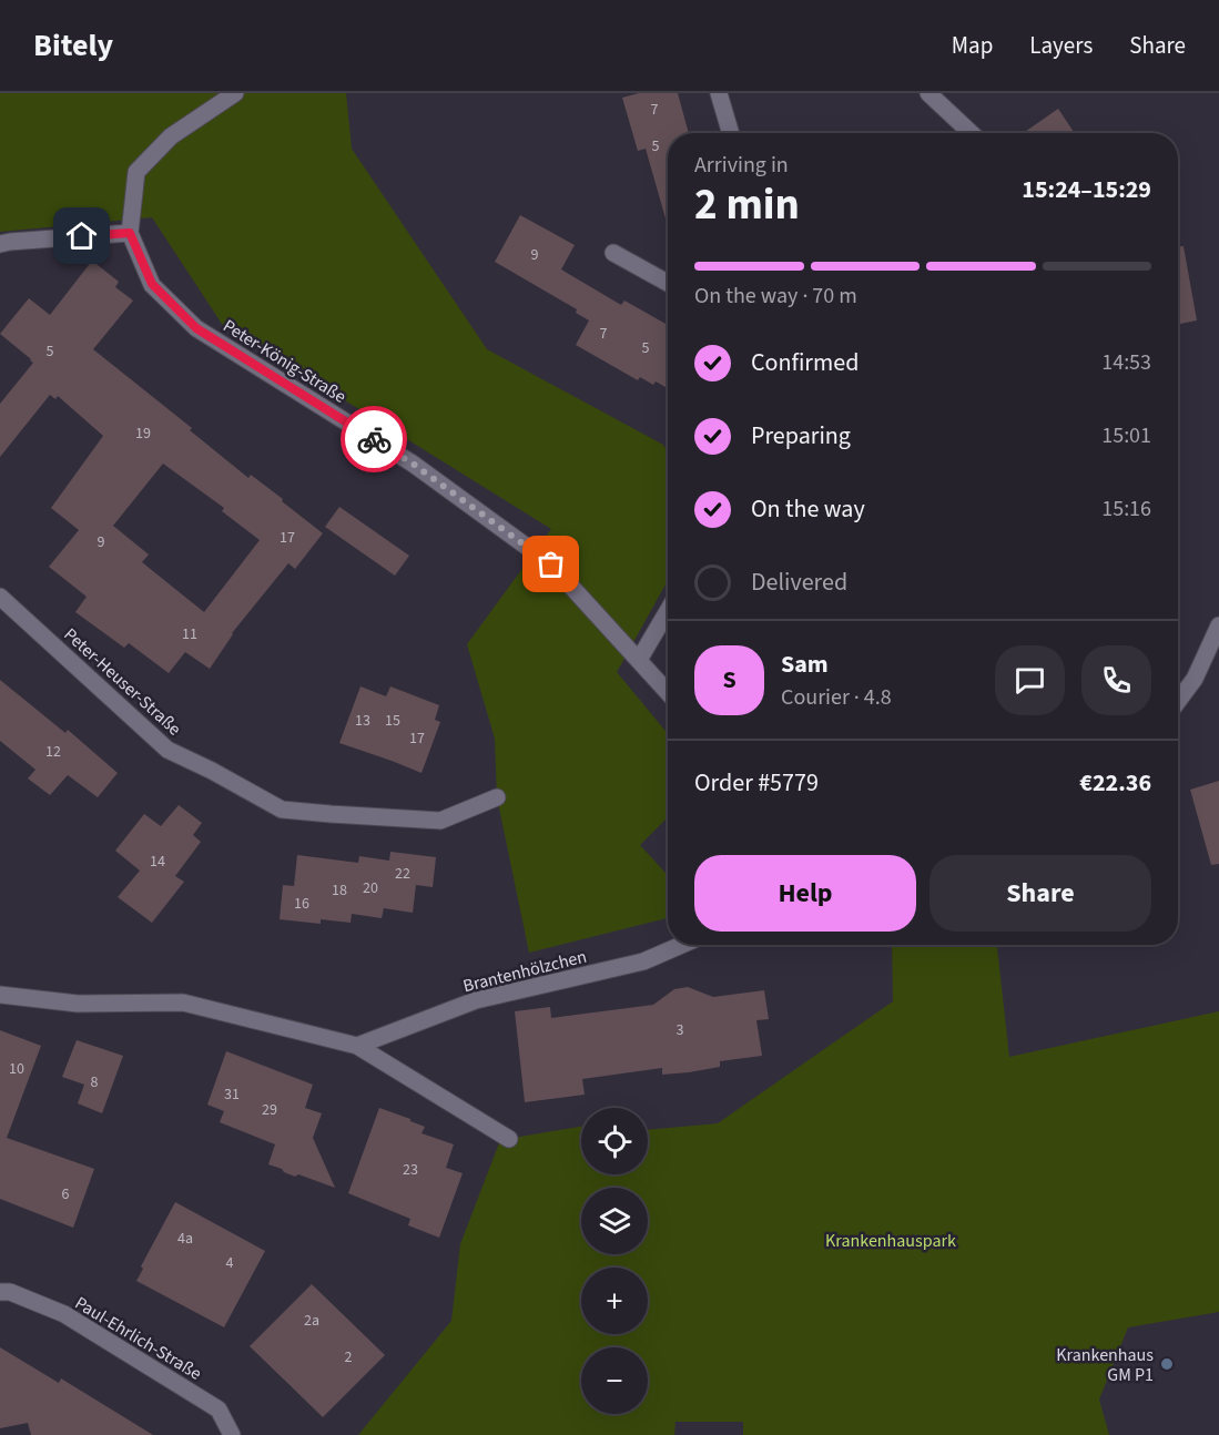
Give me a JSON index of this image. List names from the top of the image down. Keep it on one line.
{"streets":{"street":["Peter-König-Straße","Peter-Heuser-Straße","Brantenhölzchen","Paul-Ehrlich-Straße"]},"parks":["Krankenhauspark"],"places":["Krankenhaus GM P1"],"house_numbers":["7","5","9","7","5","5","19","17","9","11","13","15","17","12","14","22","20","18","16","3","10","8","31","29","23","6","4a","4","2a","2"],"page":{"header":"Bitely","nav":["Map","Layers","Share"],"heading":["2 min","Arriving in","15:24–15:29"],"panel":["Sam","Courier · 4.8","Order #5779","€22.36"],"bar":"On the way · 70 m","list":[["Confirmed","14:53"],["Preparing","15:01"],["On the way","15:16"],"Delivered"],"round":"S","buttons":["Help","Share"],"map_buttons":["+","−"]}}
